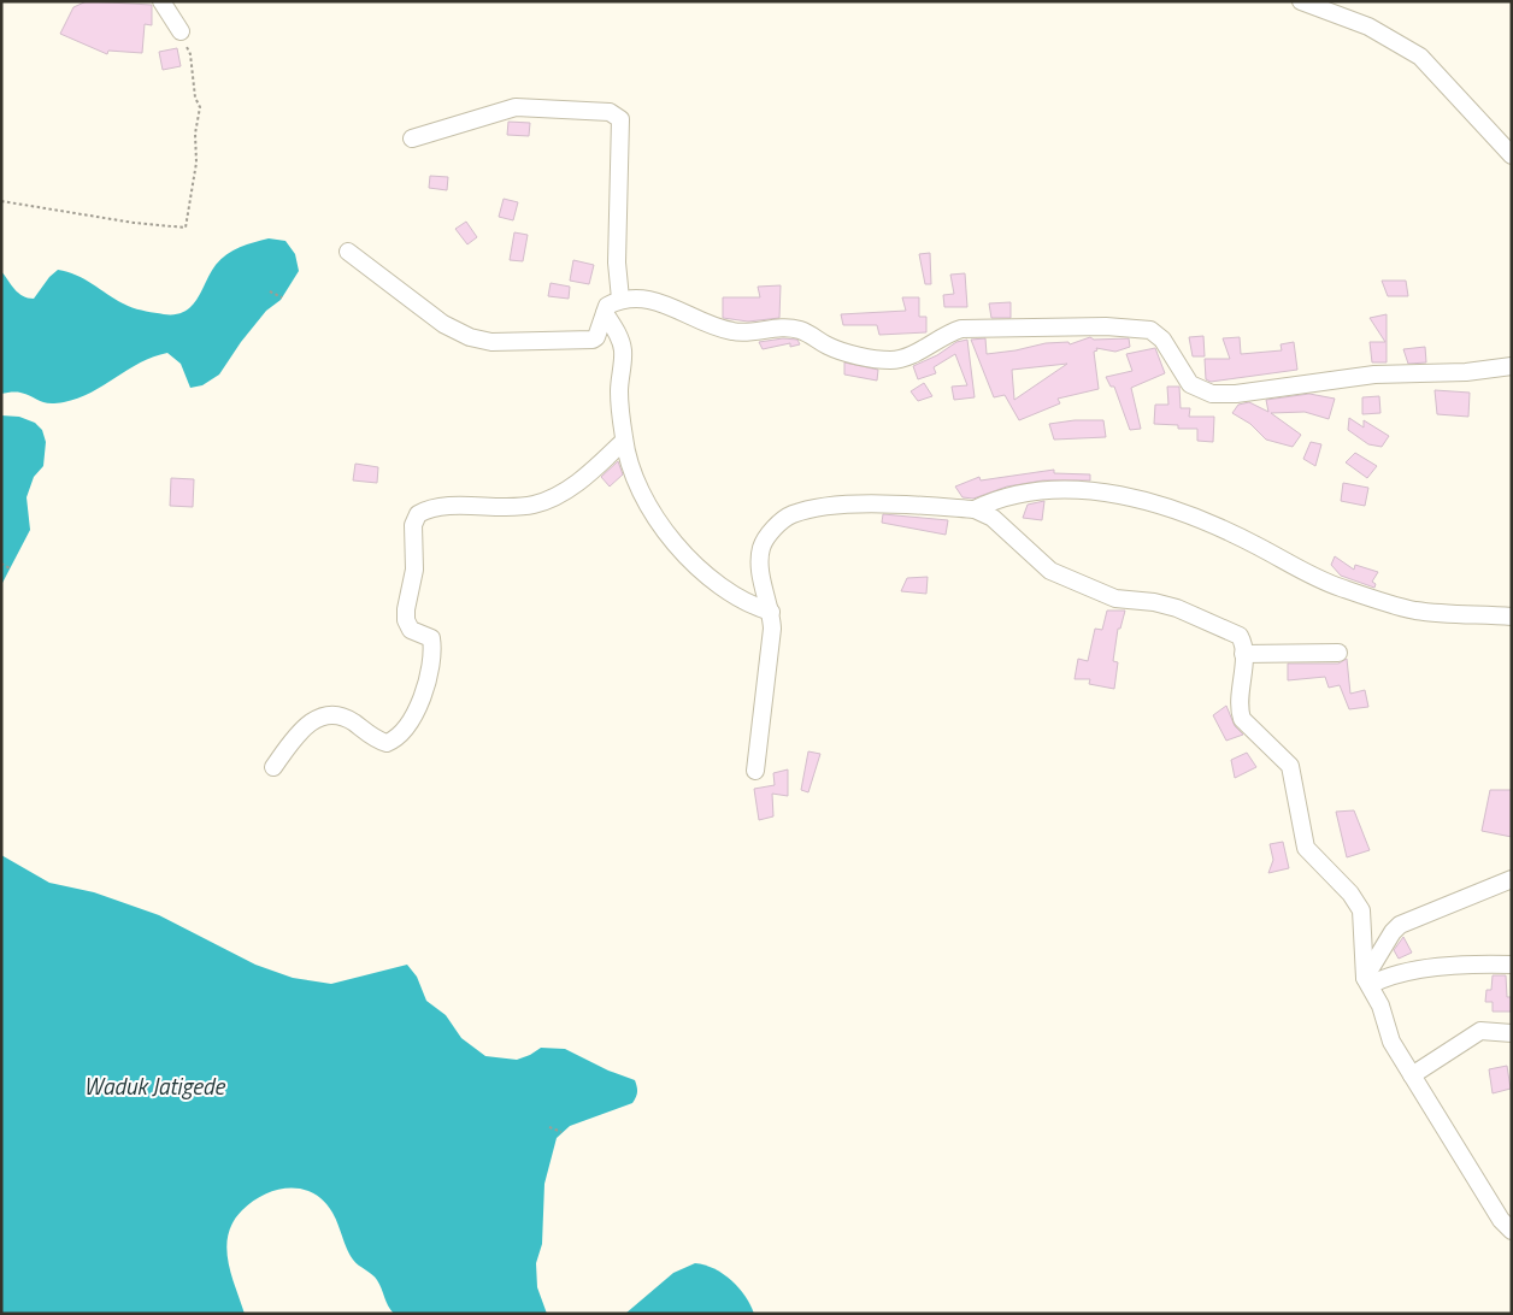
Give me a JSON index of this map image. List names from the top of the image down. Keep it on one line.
{"water":["Waduk Jatigede"]}
